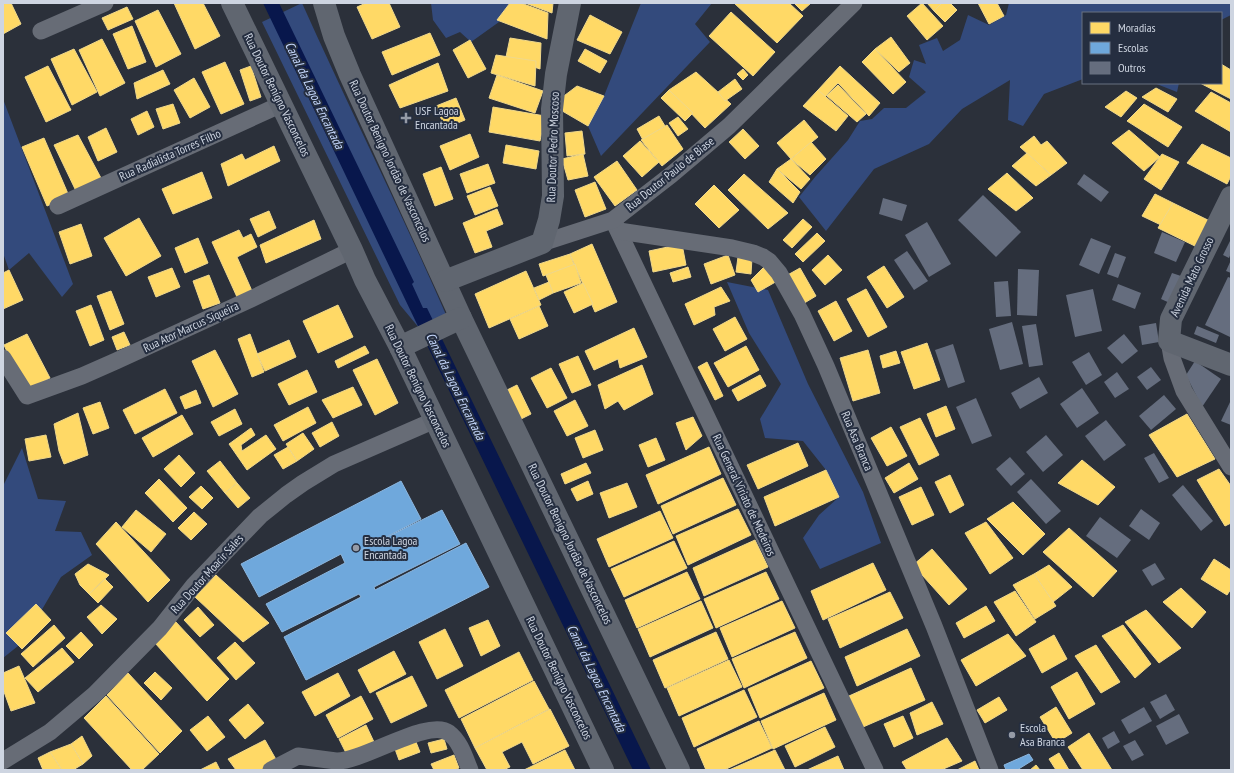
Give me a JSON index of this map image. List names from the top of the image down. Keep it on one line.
{"streets":{"main road":["Rua Doutor Benígno Vasconcelos","Rua Doutor Pedro Moscoso","Rua Doutor Benigno Jordão de Vasconcelos","Rua Doutor Paulo de Biase","Avenida Mato Grosso"],"street":["Rua Radialista Torres Filho","Rua Ator Marcus Siqueira","Rua Asa Branca","Rua General Viriato de Medeiros","Rua Doutor Moacir Sáles"]},"crossings":[["Rua Doutor Benígno Vasconcelos","Rua Radialista Torres Filho"],["Rua Doutor Benígno Vasconcelos","Rua Ator Marcus Siqueira"],["Rua Doutor Benígno Vasconcelos","Rua Doutor Moacir Sáles"],["Rua Doutor Pedro Moscoso","Rua Doutor Paulo de Biase"],["Rua Doutor Benigno Jordão de Vasconcelos","Rua Doutor Paulo de Biase"],["Rua Doutor Paulo de Biase","Rua Asa Branca"],["Rua Doutor Paulo de Biase","Rua General Viriato de Medeiros"],["Rua Asa Branca","Rua General Viriato de Medeiros"]],"water":["Canal da Lagoa Encantada"],"places":{"health":["USF Lagoa Encantada"],"other":["Escola Lagoa Encantada","Escola Asa Branca"]},"legend":["Moradias","Escolas","Outros"]}
